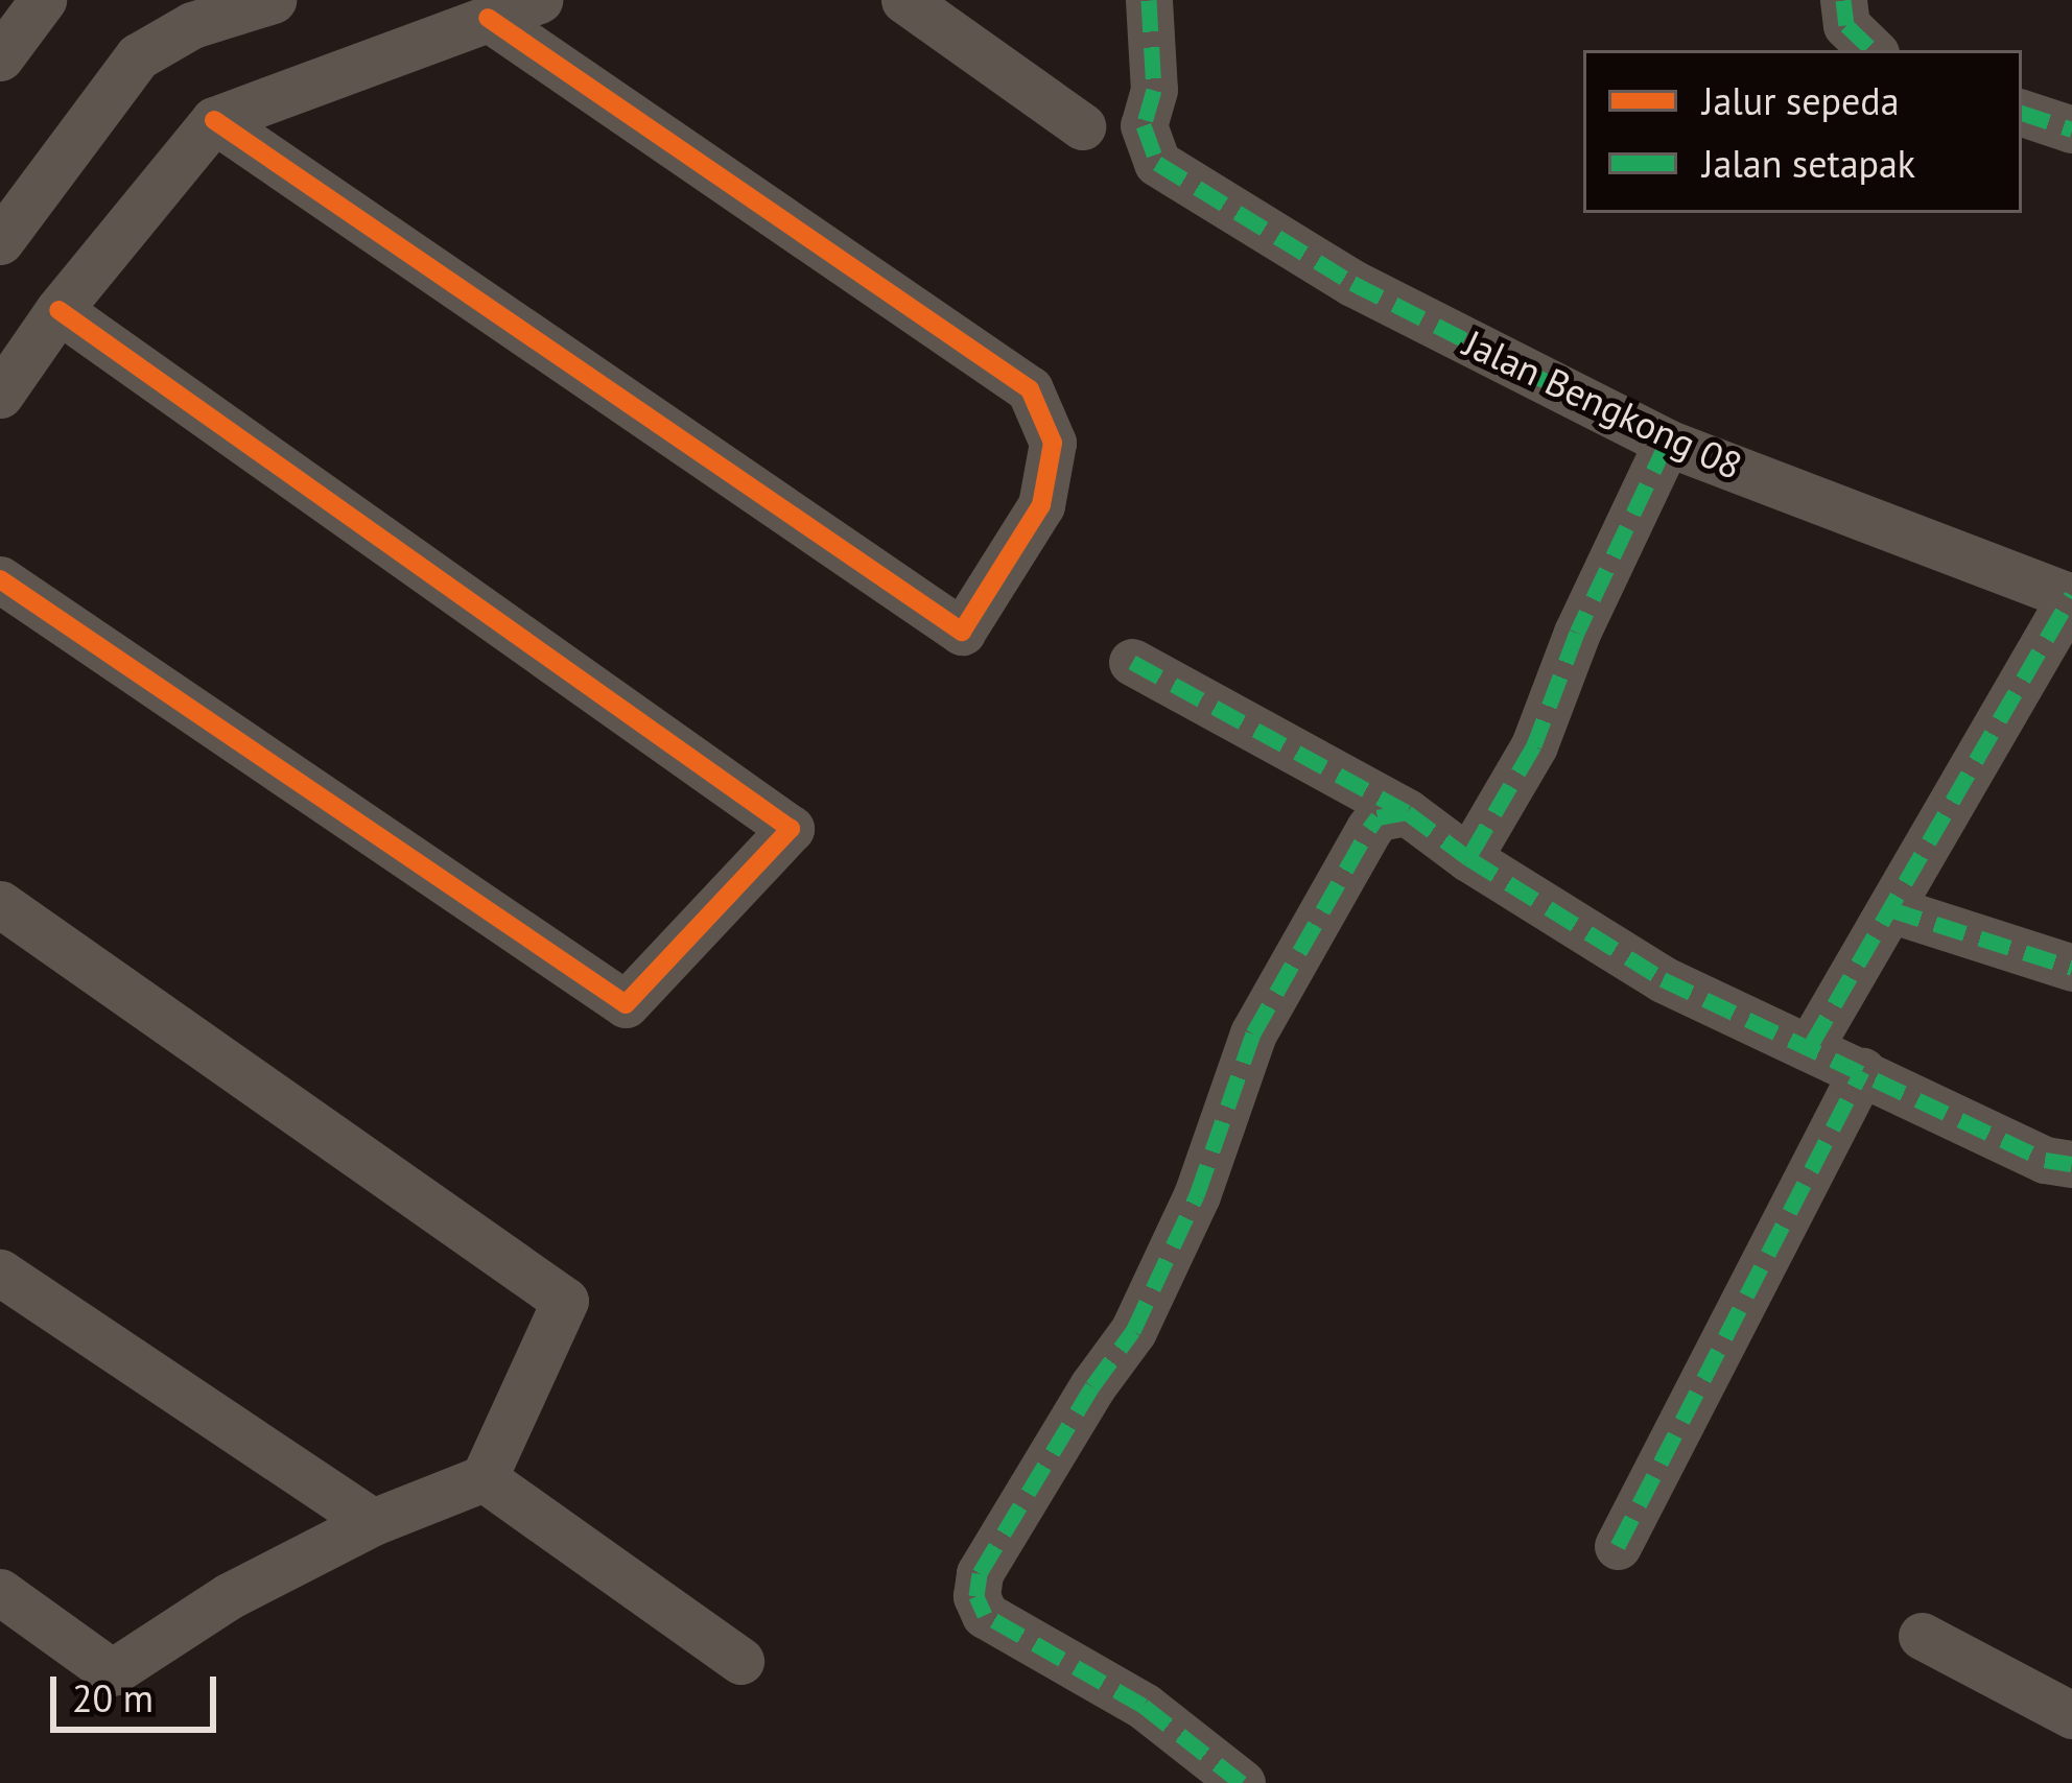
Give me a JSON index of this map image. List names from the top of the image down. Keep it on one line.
{"streets":{"street":["Jalan Bengkong 08"]},"legend":["Jalur sepeda","Jalan setapak"],"scale_bar":"20 m"}
